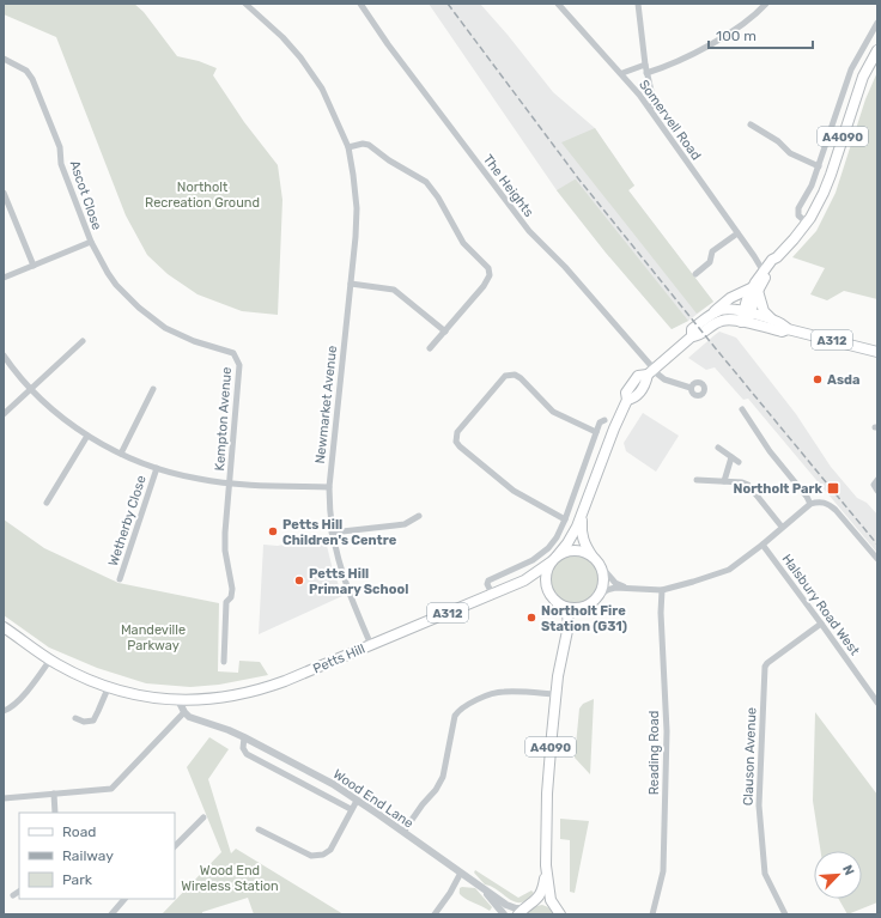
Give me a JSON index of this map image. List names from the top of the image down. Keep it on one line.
{"streets":{"main road":["A4090","A312","Petts Hill"],"street":["Somervell Road","The Heights","Ascot Close","Newmarket Avenue","Kempton Avenue","Wetherby Close","Halsbury Road West","Reading Road","Clauson Avenue","Wood End Lane"]},"crossings":[["Somervell Road","A4090"],["A4090","A312"],["A4090","Petts Hill"],["The Heights","Petts Hill"],["Ascot Close","Kempton Avenue"],["A312","Petts Hill"],["Newmarket Avenue","Petts Hill"],["Halsbury Road West","Clauson Avenue"]],"parks":["Northolt Recreation Ground","Mandeville Parkway","Wood End Wireless Station"],"places":{"other":["Asda","Petts Hill Children's Centre","Petts Hill Primary School","Northolt Fire Station (G31)"],"transit":["Northolt Park"]},"legend":["Road","Railway","Park"],"scale_bar":"100 m","north":"top right"}
